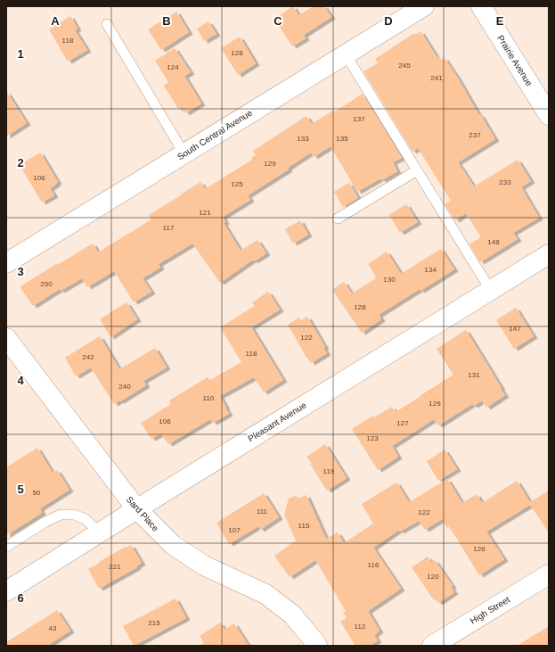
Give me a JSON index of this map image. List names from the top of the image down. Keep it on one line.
{"streets":{"street":["Prairie Avenue","South Central Avenue","Pleasant Avenue","Sard Place","High Street"]},"crossings":[["Pleasant Avenue","Sard Place"]],"house_numbers":["118","128","245","124","241","137","237","133","135","129","106","233","125","121","117","148","134","130","250","128","147","122","118","242","131","240","110","129","106","127","123","119","50","111","122","115","107","126","116","221","120","215","112","43"],"grid":{"columns":["A","B","C","D","E"],"rows":["1","2","3","4","5","6"]}}
